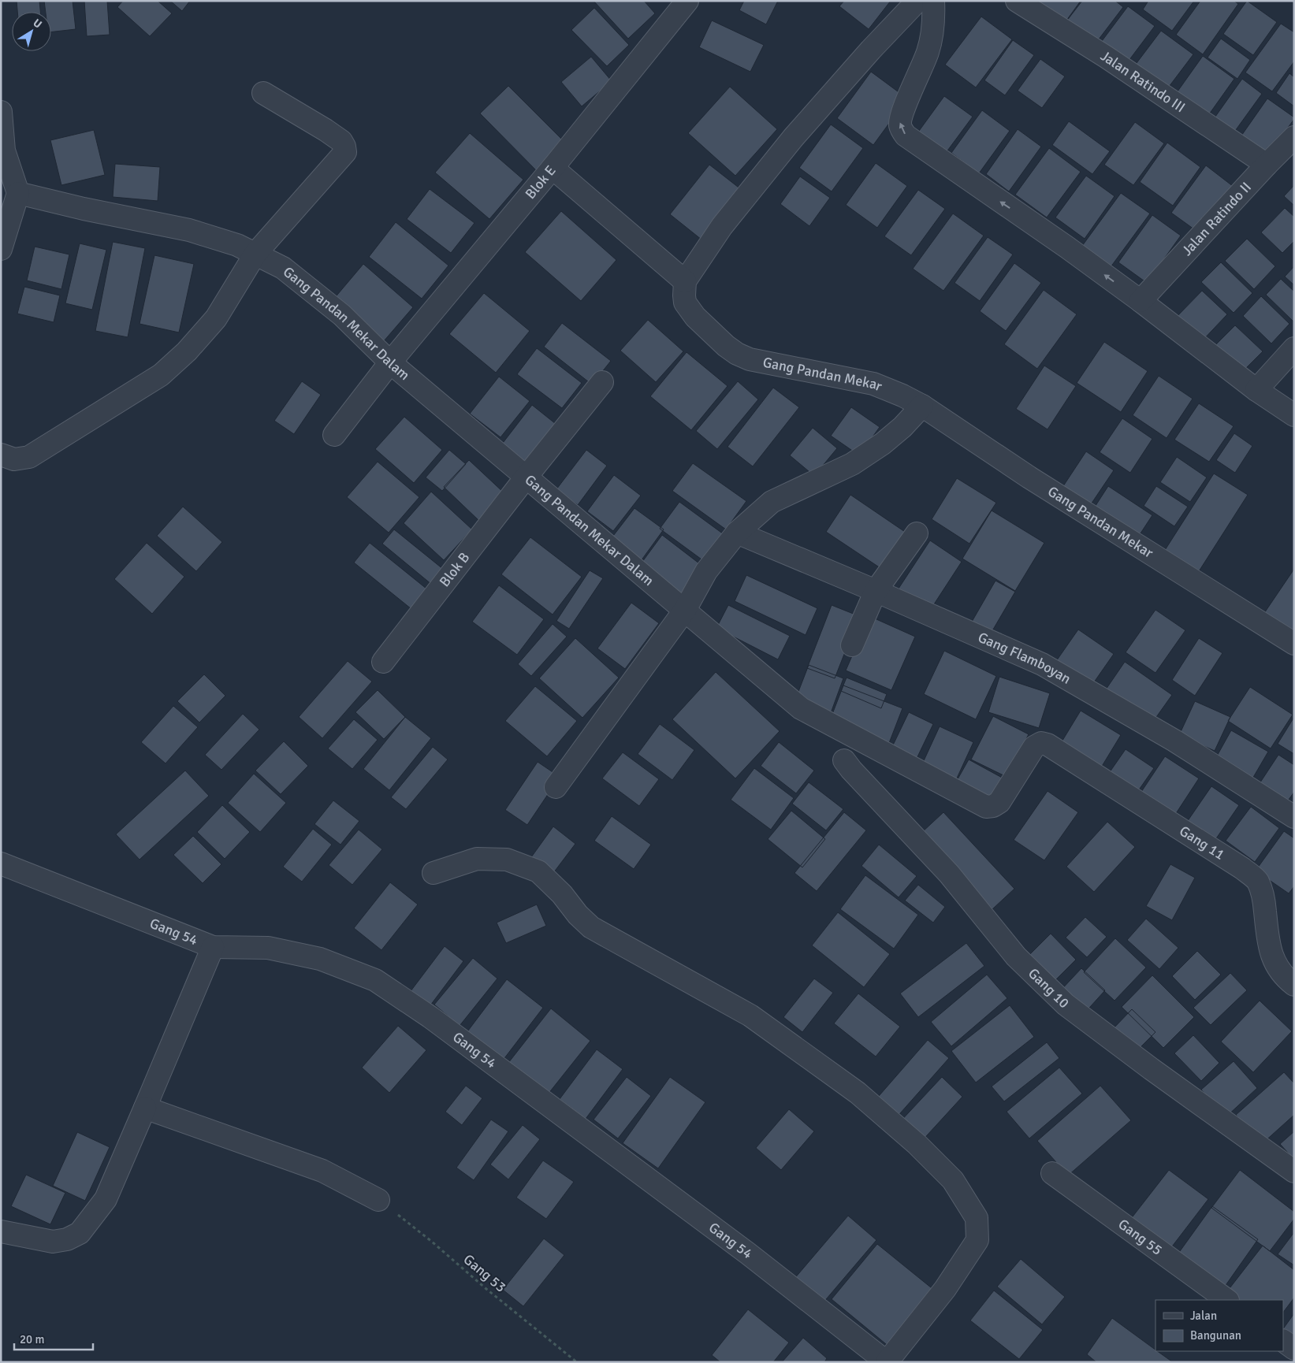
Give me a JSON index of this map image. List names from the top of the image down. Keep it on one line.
{"streets":{"street":["Jalan Ratindo III","Blok E","Jalan Ratindo II","Gang Pandan Mekar Dalam","Gang Pandan Mekar","Blok B","Gang Flamboyan","Gang 11","Gang 54","Gang 10","Gang 55"],"path":["Gang 53"]},"crossings":[["Jalan Ratindo III","Jalan Ratindo II"],["Blok E","Gang Pandan Mekar Dalam"],["Gang Pandan Mekar Dalam","Blok B"],["Gang Pandan Mekar Dalam","Gang 11"]],"legend":["Jalan","Bangunan"],"scale_bar":"20 m","north":"top right"}
